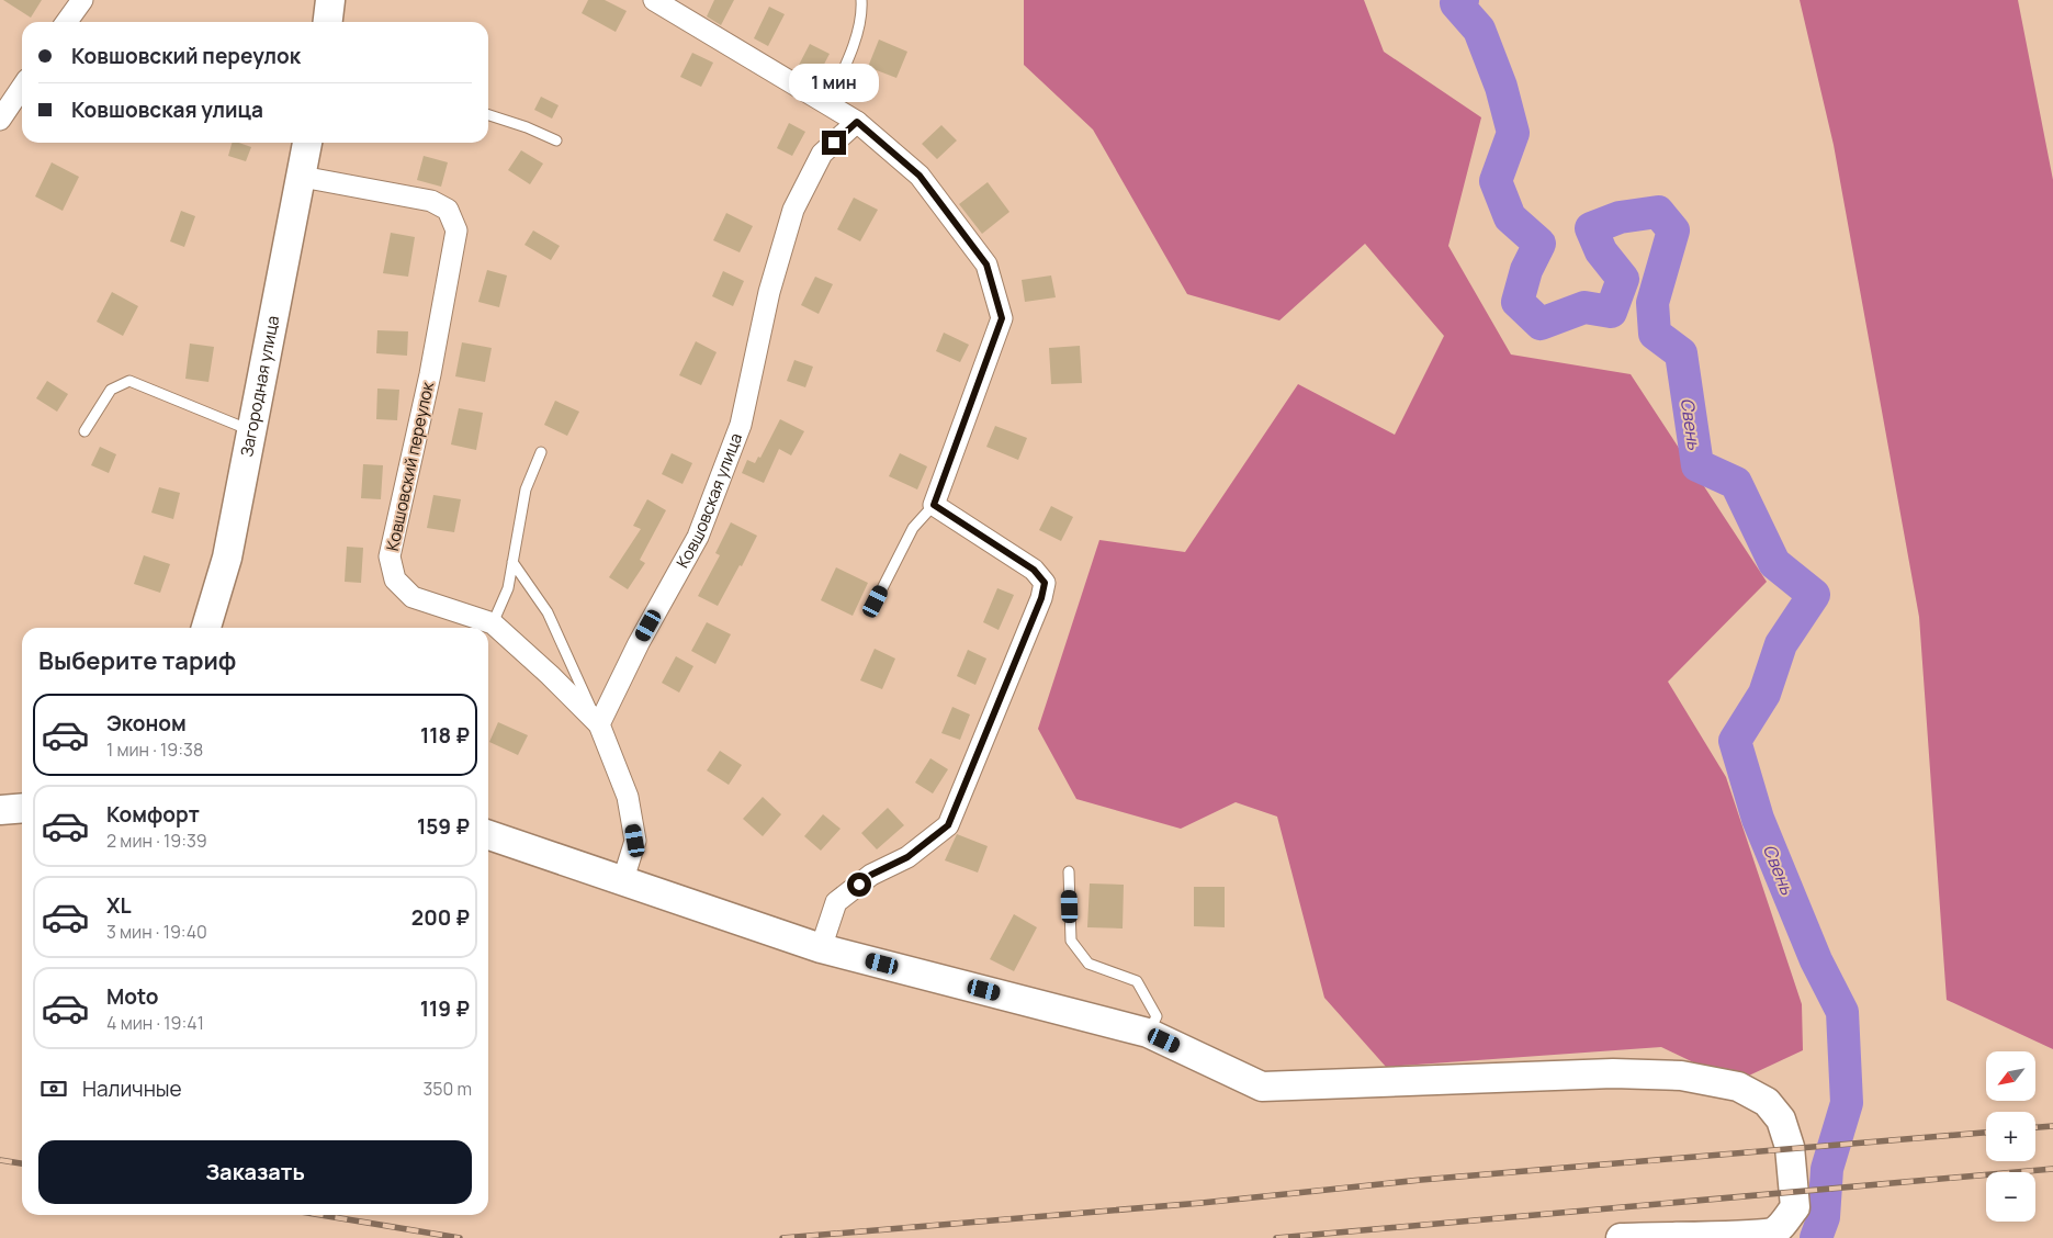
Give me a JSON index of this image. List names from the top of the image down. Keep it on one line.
{"streets":{"street":["Загородная улица","Ковшовский переулок","Ковшовская улица"]},"crossings":[["Загородная улица","Ковшовский переулок"],["Ковшовский переулок","Ковшовская улица"]],"water":["Свень"],"north":"bottom left","page":{"banner":["Ковшовский переулок","Ковшовская улица"],"bubble":"1 мин","heading":"Выберите тариф","list":[{"name":"Эконом","note":"1 мин · 19:38","value":"118 ₽"},{"name":"Комфорт","note":"2 мин · 19:39","value":"159 ₽"},{"name":"XL","note":"3 мин · 19:40","value":"200 ₽"},{"name":"Moto","note":"4 мин · 19:41","value":"119 ₽"}],"map_buttons":["+","−"],"pay":["Наличные","350 m"],"buttons":"Заказать"}}
